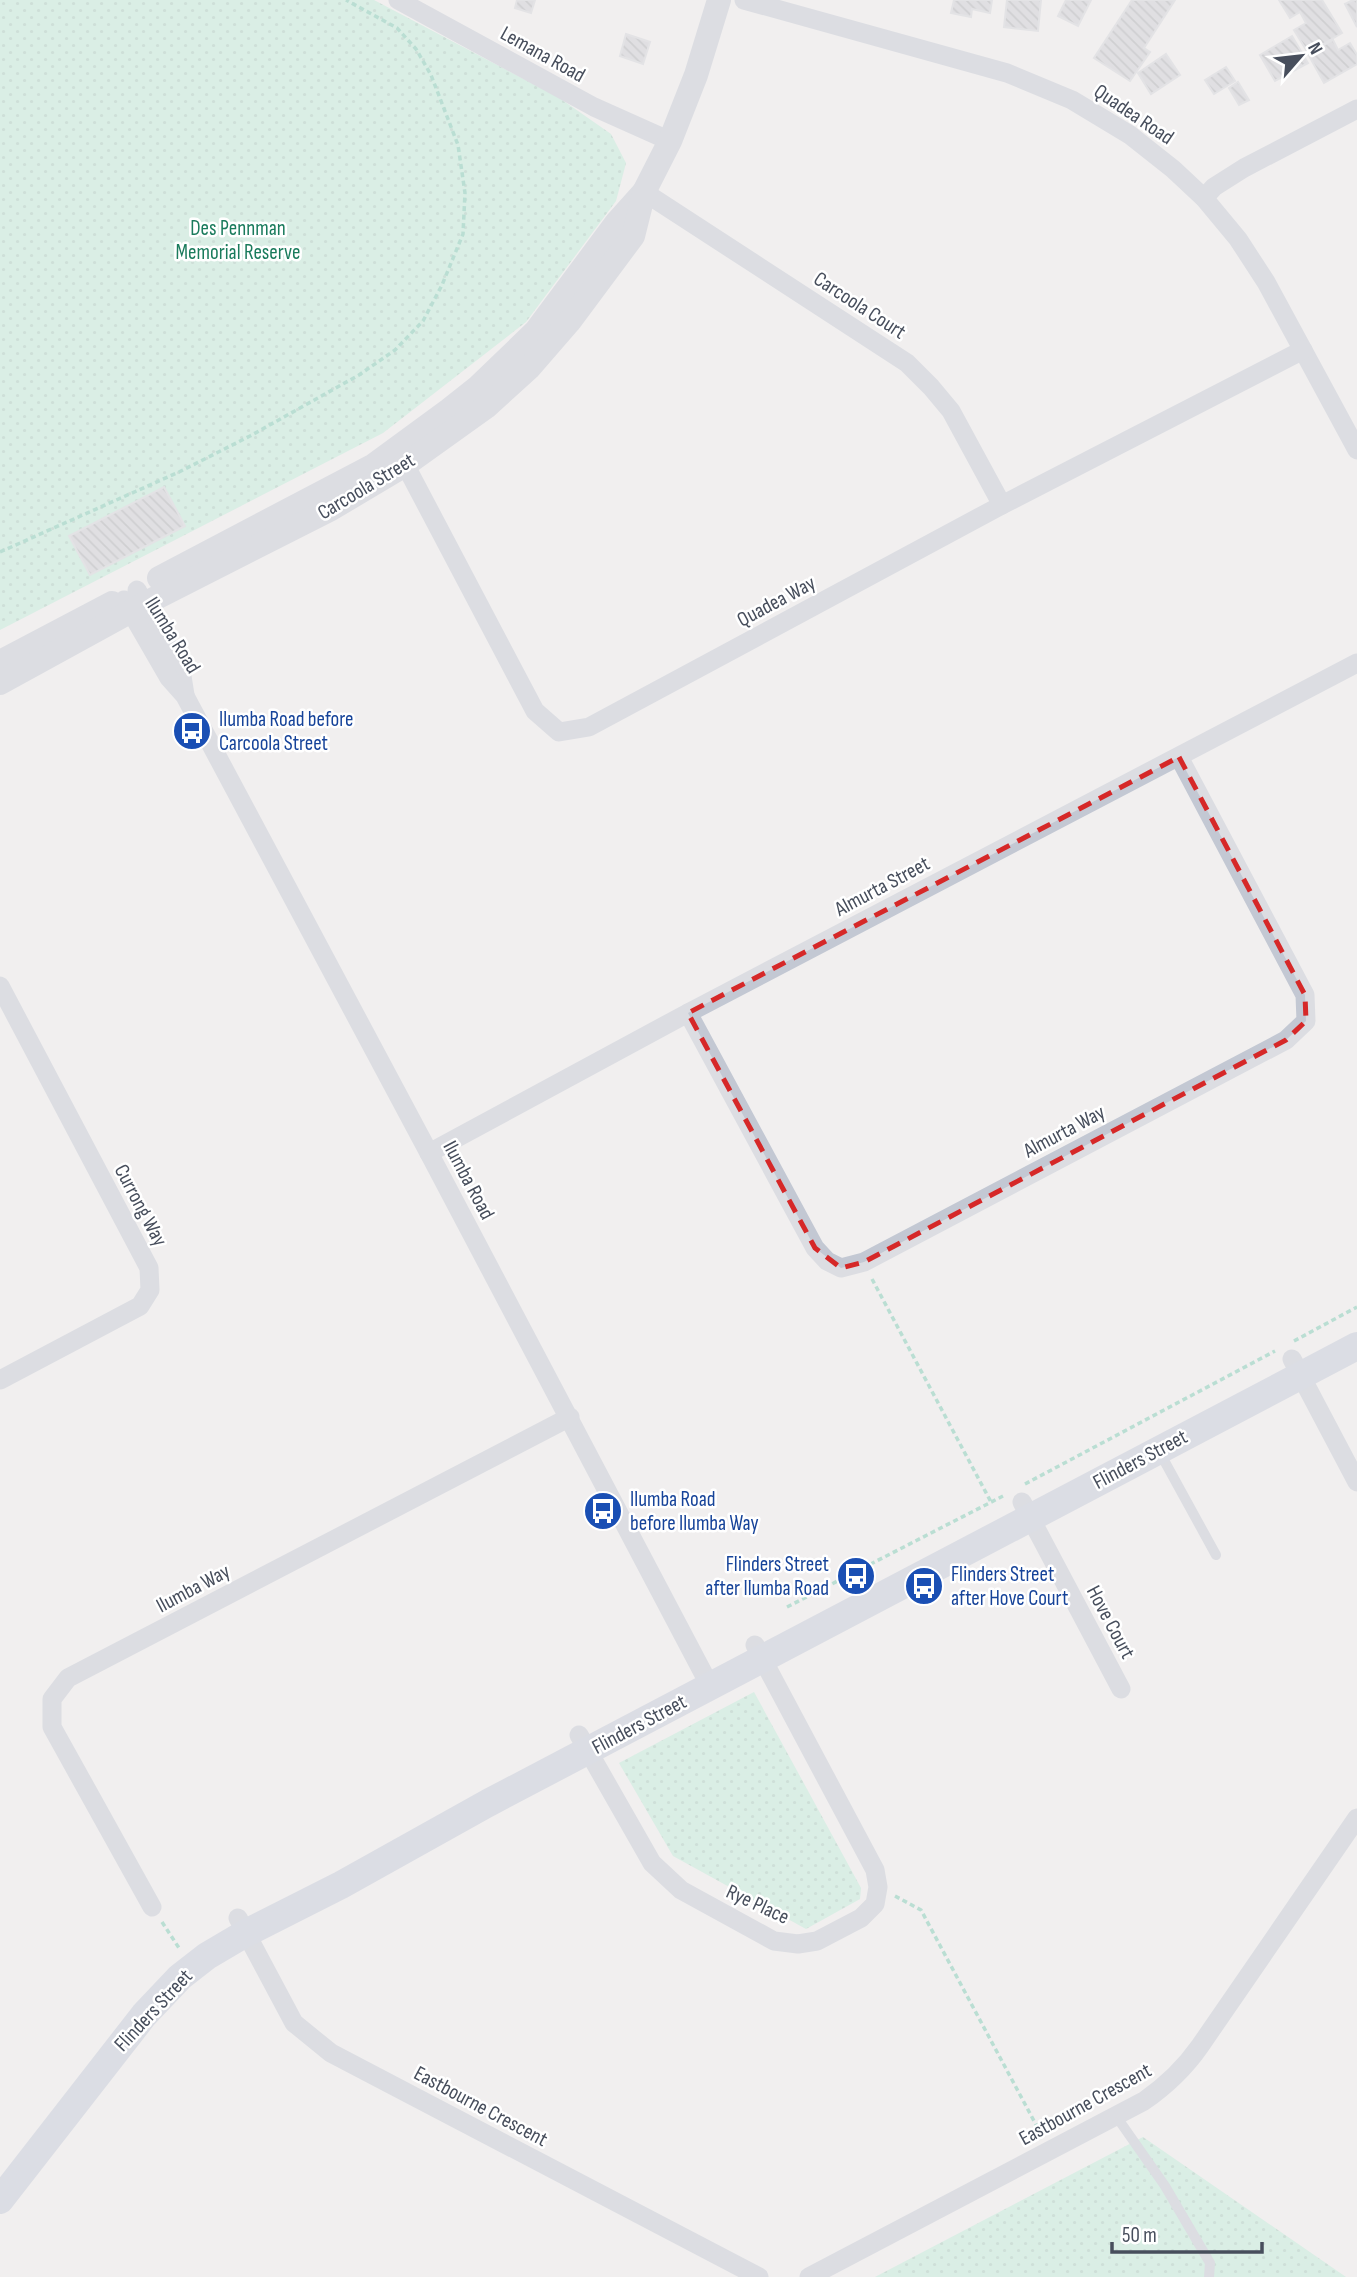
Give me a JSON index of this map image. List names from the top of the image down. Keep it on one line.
{"streets":{"main road":["Flinders Street"],"street":["Lemana Road","Quadea Road","Carcoola Court","Carcoola Street","Quadea Way","Ilumba Road","Almurta Street","Almurta Way","Currong Way","Ilumba Way","Hove Court","Rye Place","Eastbourne Crescent"]},"crossings":[["Lemana Road","Carcoola Street"],["Quadea Road","Quadea Way"],["Carcoola Court","Carcoola Street"],["Carcoola Court","Quadea Way"],["Carcoola Street","Quadea Way"],["Carcoola Street","Ilumba Road"],["Ilumba Road","Almurta Street"],["Ilumba Road","Flinders Street"],["Ilumba Road","Ilumba Way"],["Almurta Street","Almurta Way"],["Flinders Street","Hove Court"],["Flinders Street","Rye Place"],["Flinders Street","Eastbourne Crescent"]],"parks":["Des Pennman Memorial Reserve"],"places":{"bus stop":["Ilumba Road before Carcoola Street","Ilumba Road before Ilumba Way","Flinders Street after Ilumba Road","Flinders Street after Hove Court"]},"scale_bar":"50 m","north":"top right"}
